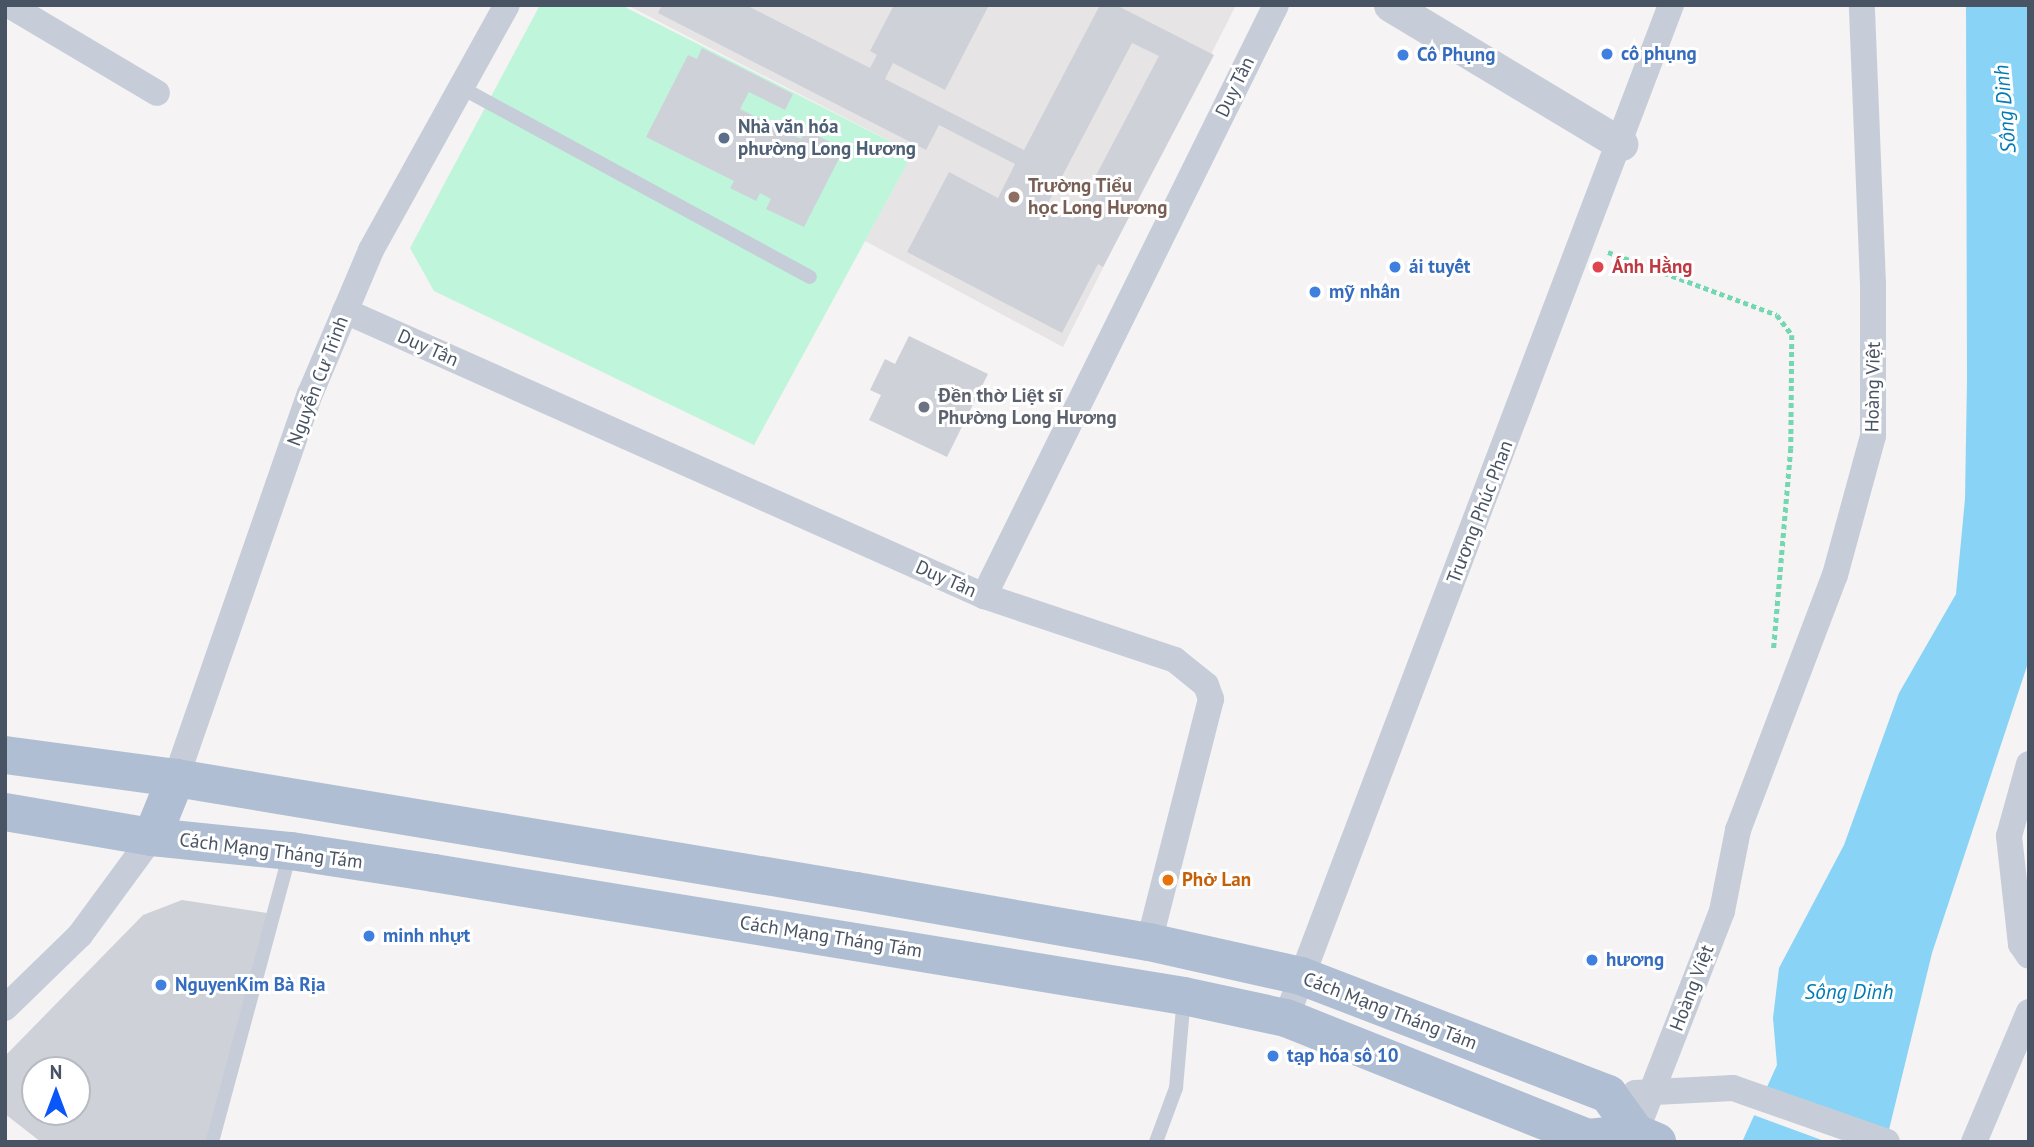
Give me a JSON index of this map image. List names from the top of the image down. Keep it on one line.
{"streets":{"main road":["Cách Mạng Tháng Tám"],"street":["Duy Tân","Nguyễn Cư Trinh","Hoàng Việt","Trương Phúc Phan"]},"crossings":[["Duy Tân","Nguyễn Cư Trinh"],["Nguyễn Cư Trinh","Cách Mạng Tháng Tám"],["Hoàng Việt","Cách Mạng Tháng Tám"],["Trương Phúc Phan","Cách Mạng Tháng Tám"]],"water":["Sông Dinh"],"places":["cô phụng","Cô Phụng","Nhà văn hóa phường Long Hương","Trường Tiểu học Long Hương","ái tuyết","Ánh Hằng","mỹ nhân","Đền thờ Liệt sĩ Phường Long Hương","Phở Lan","minh nhựt","hương","NguyenKim Bà Rịa","tạp hóa sô 10"],"north":"top"}
